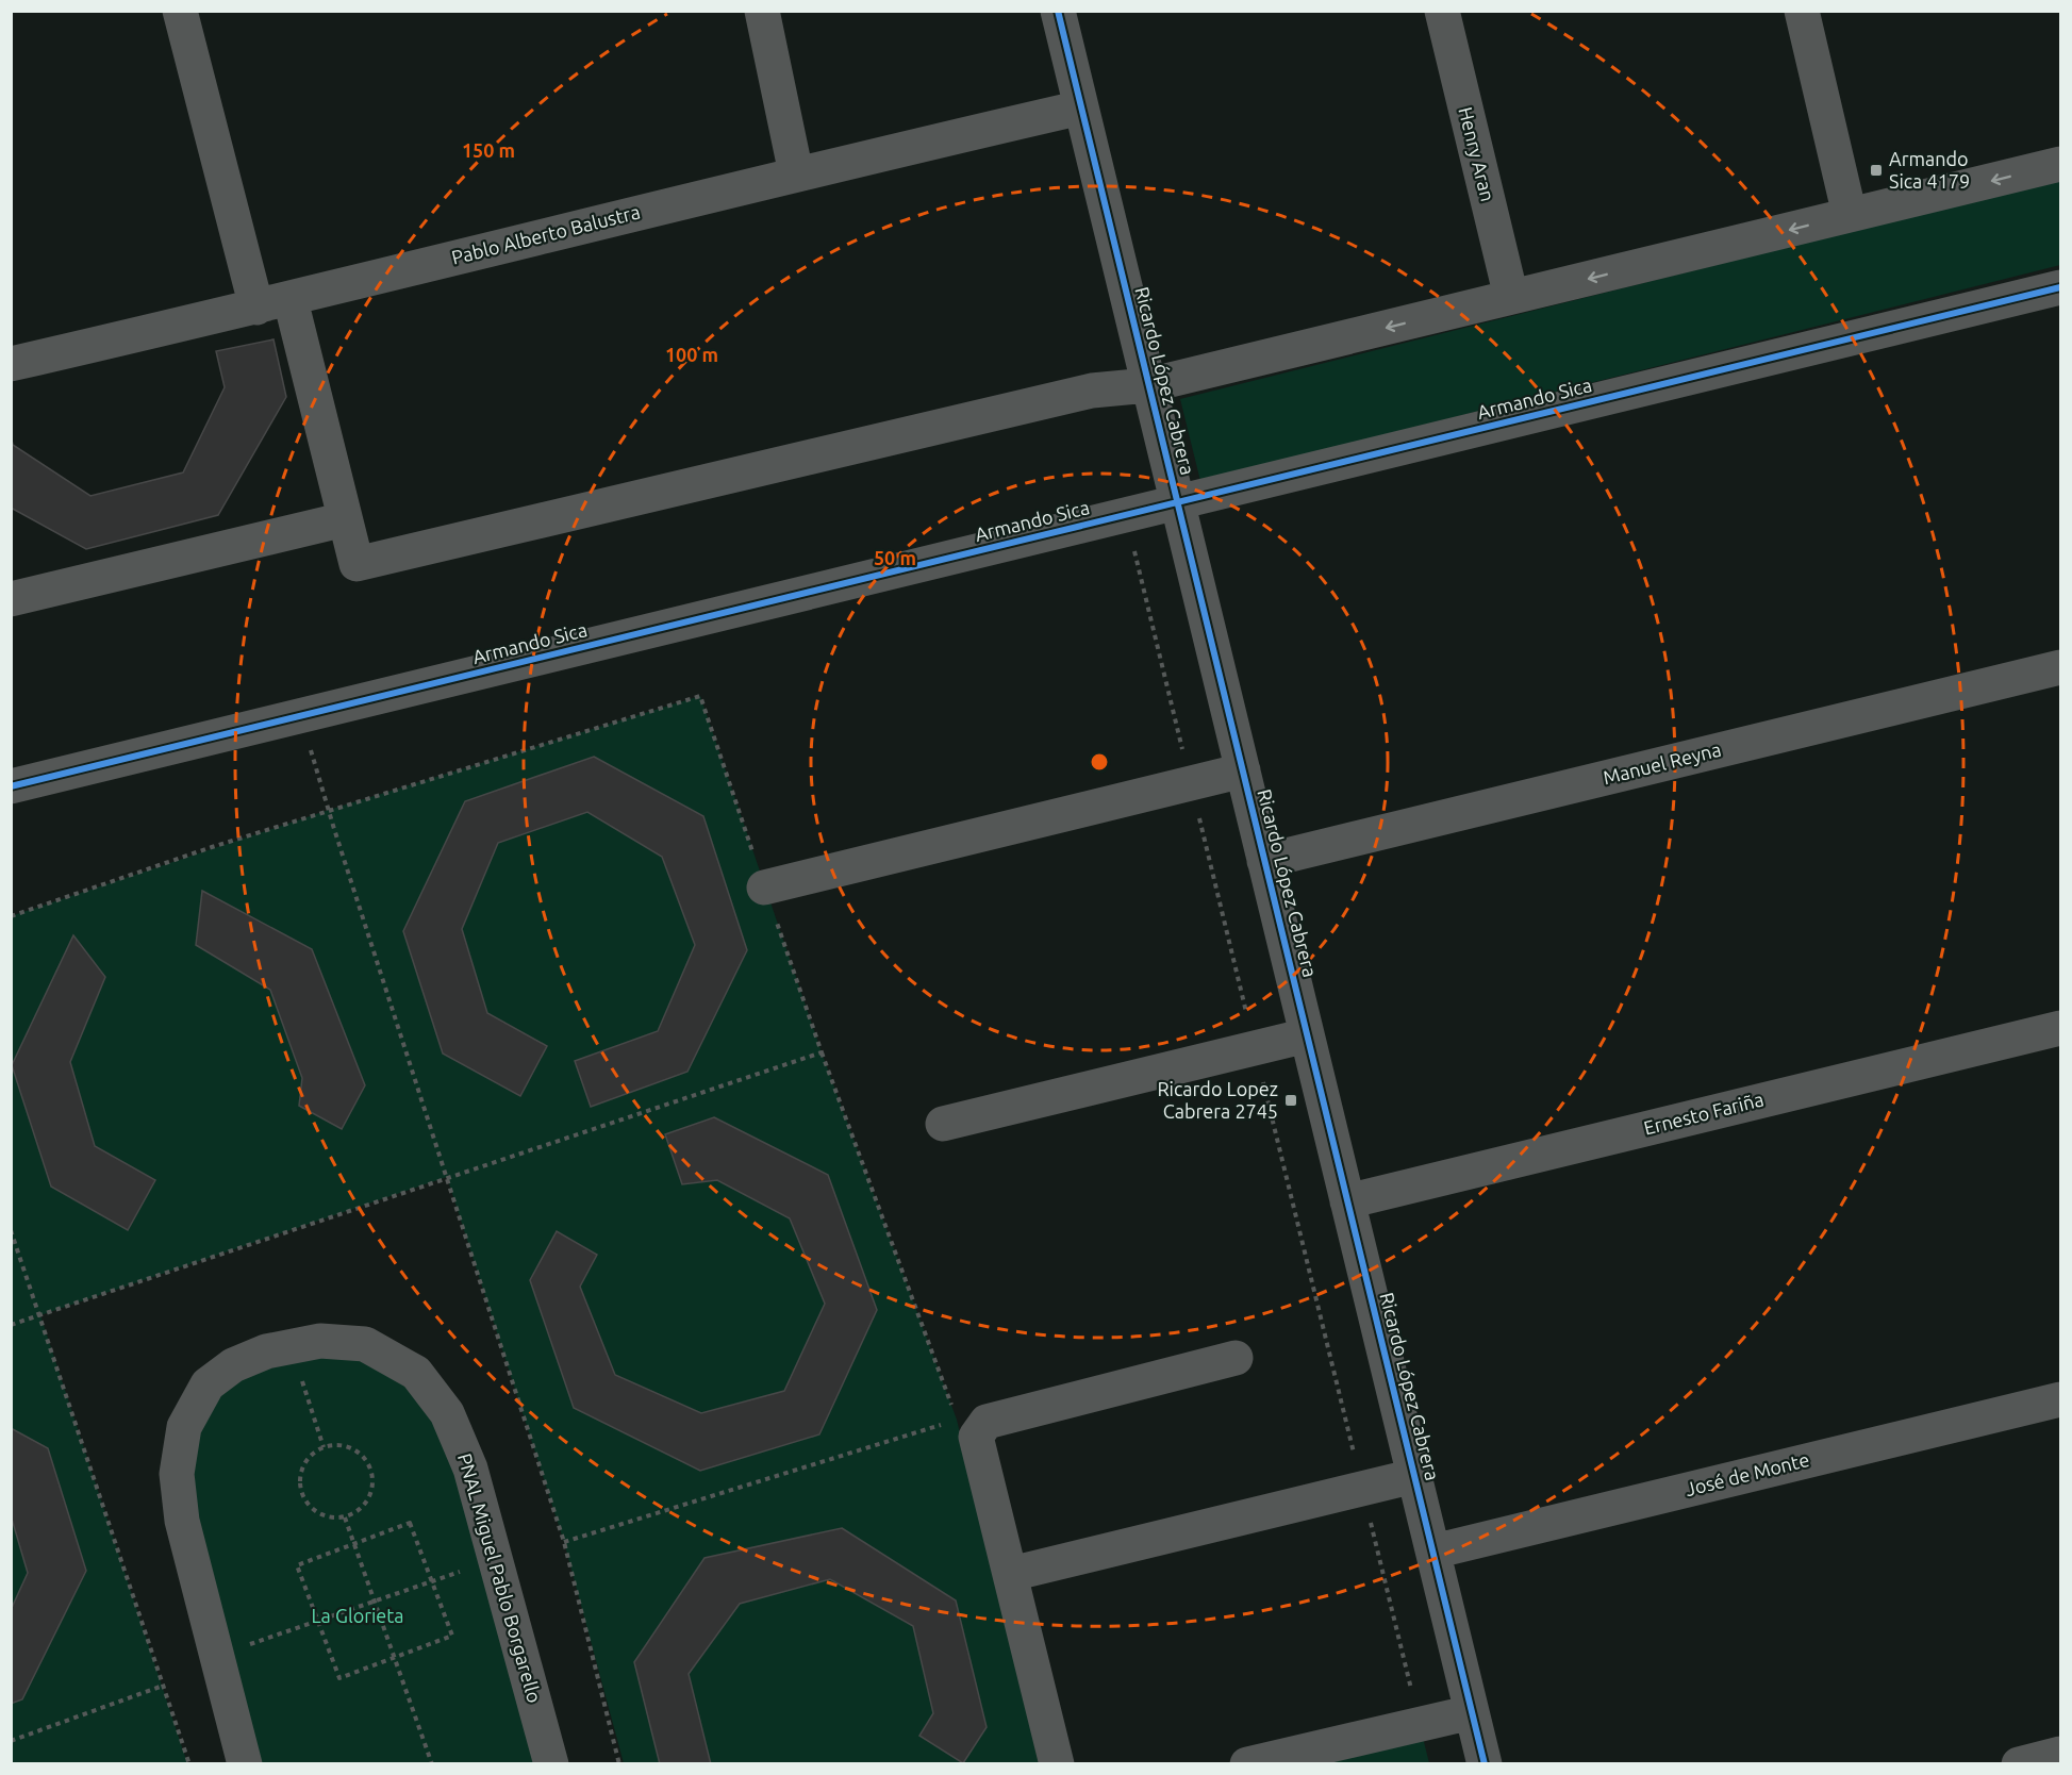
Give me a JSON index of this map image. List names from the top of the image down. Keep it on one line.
{"streets":{"street":["Henry Aran","Pablo Alberto Balustra","Ricardo López Cabrera","Armando Sica","Manuel Reyna","Ernesto Fariña","José de Monte","PNAL Miguel Pablo Borgarello"]},"crossings":[["Pablo Alberto Balustra","Ricardo López Cabrera"],["Ricardo López Cabrera","Armando Sica"],["Ricardo López Cabrera","Manuel Reyna"],["Ricardo López Cabrera","Ernesto Fariña"],["Ricardo López Cabrera","José de Monte"]],"parks":["La Glorieta"],"places":{"transit":["Armando Sica 4179","Ricardo Lopez Cabrera 2745"]},"rings":["150 m","100 m","50 m"]}
